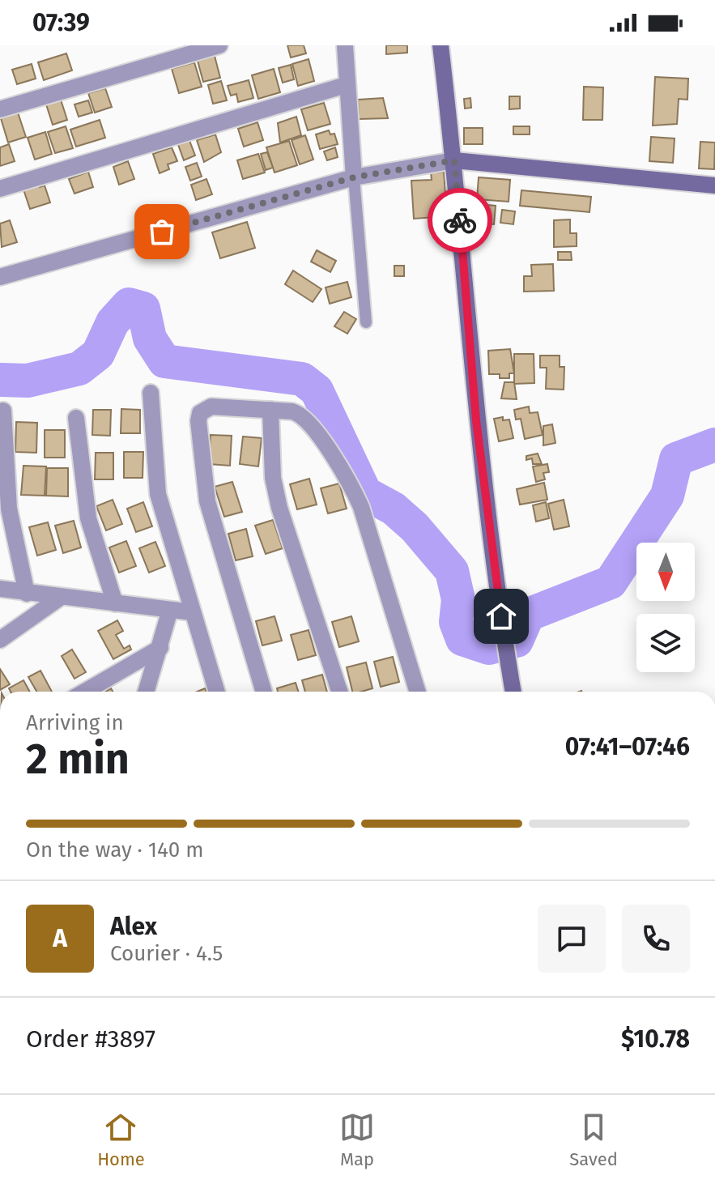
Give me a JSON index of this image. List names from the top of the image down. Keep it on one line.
{"north":"bottom","page":{"status":"07:39","heading":["2 min","Arriving in","07:41–07:46"],"panel":["Alex","Courier · 4.5","Order #3897","$10.78"],"bar":"On the way · 140 m","round":"A","tabs":["Home","Map","Saved"]}}
